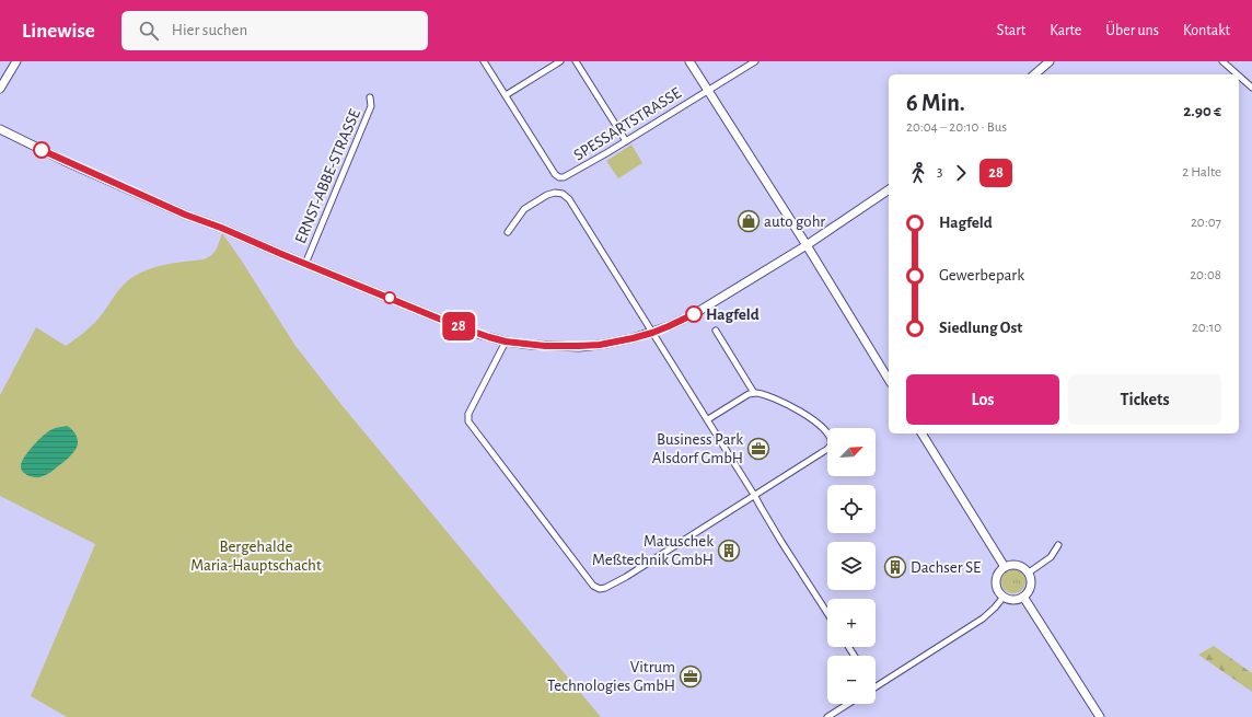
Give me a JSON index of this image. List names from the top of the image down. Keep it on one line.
{"streets":{"street":["SPESSARTSTRASSE","ERNST-ABBE-STRASSE"]},"parks":["Bergehalde Maria-Hauptschacht"],"places":{"shop":["auto gohr"],"other":["Hagfeld"],"office":["Business Park Alsdorf GmbH","Vitrum Technologies GmbH"],"building":["Matuschek Meßtechnik GmbH","Dachser SE"]},"lines":["bus line 28"],"north":"top right","page":{"header":"Linewise","search":"Hier suchen","nav":["Start","Karte","Über uns","Kontakt"],"on_map":"28","heading":["6 Min.","20:04 – 20:10 · Bus","2.90 €"],"legs":["3","28","2 Halte"],"list":[{"name":"Hagfeld","value":"20:07"},{"name":"Gewerbepark","value":"20:08"},{"name":"Siedlung Ost","value":"20:10"}],"buttons":["Los","Tickets"],"map_buttons":["+","−"]}}
